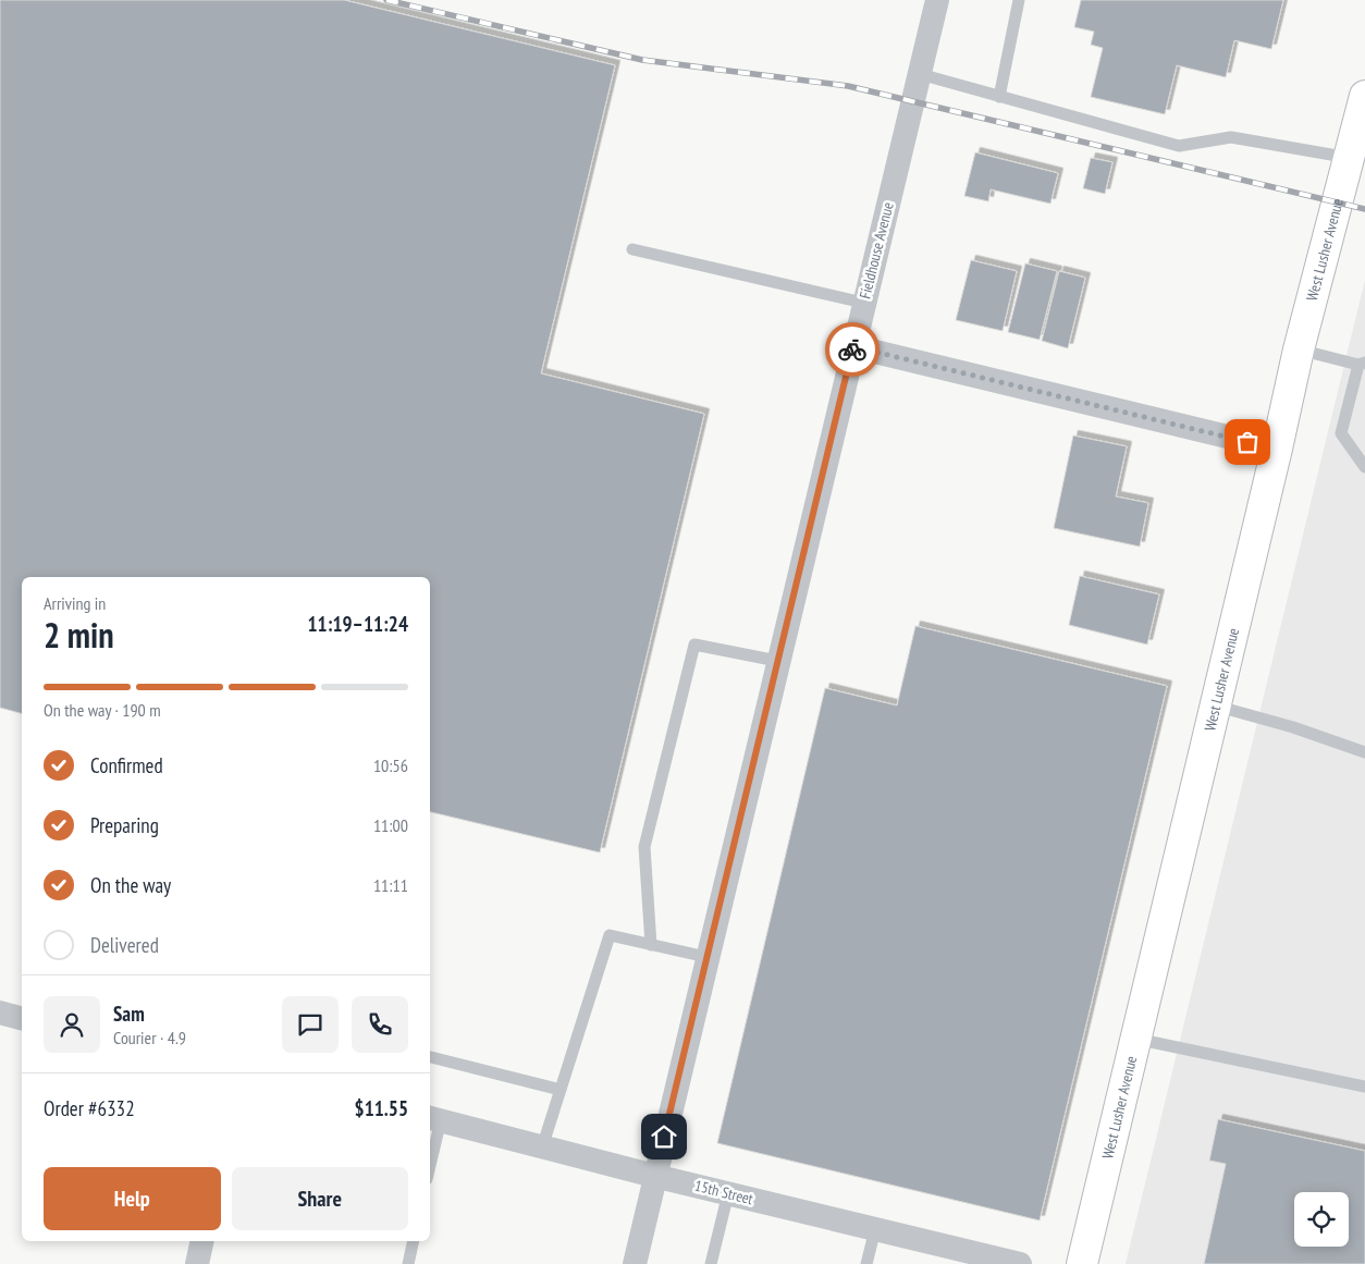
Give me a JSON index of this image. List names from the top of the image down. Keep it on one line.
{"streets":{"main road":["West Lusher Avenue"],"street":["Fieldhouse Avenue","15th Street"]},"crossings":[["Fieldhouse Avenue","15th Street"]],"page":{"heading":["2 min","Arriving in","11:19–11:24"],"panel":["Sam","Courier · 4.9","Order #6332","$11.55"],"bar":"On the way · 190 m","list":[["Confirmed","10:56"],["Preparing","11:00"],["On the way","11:11"],"Delivered"],"buttons":["Help","Share"]}}
